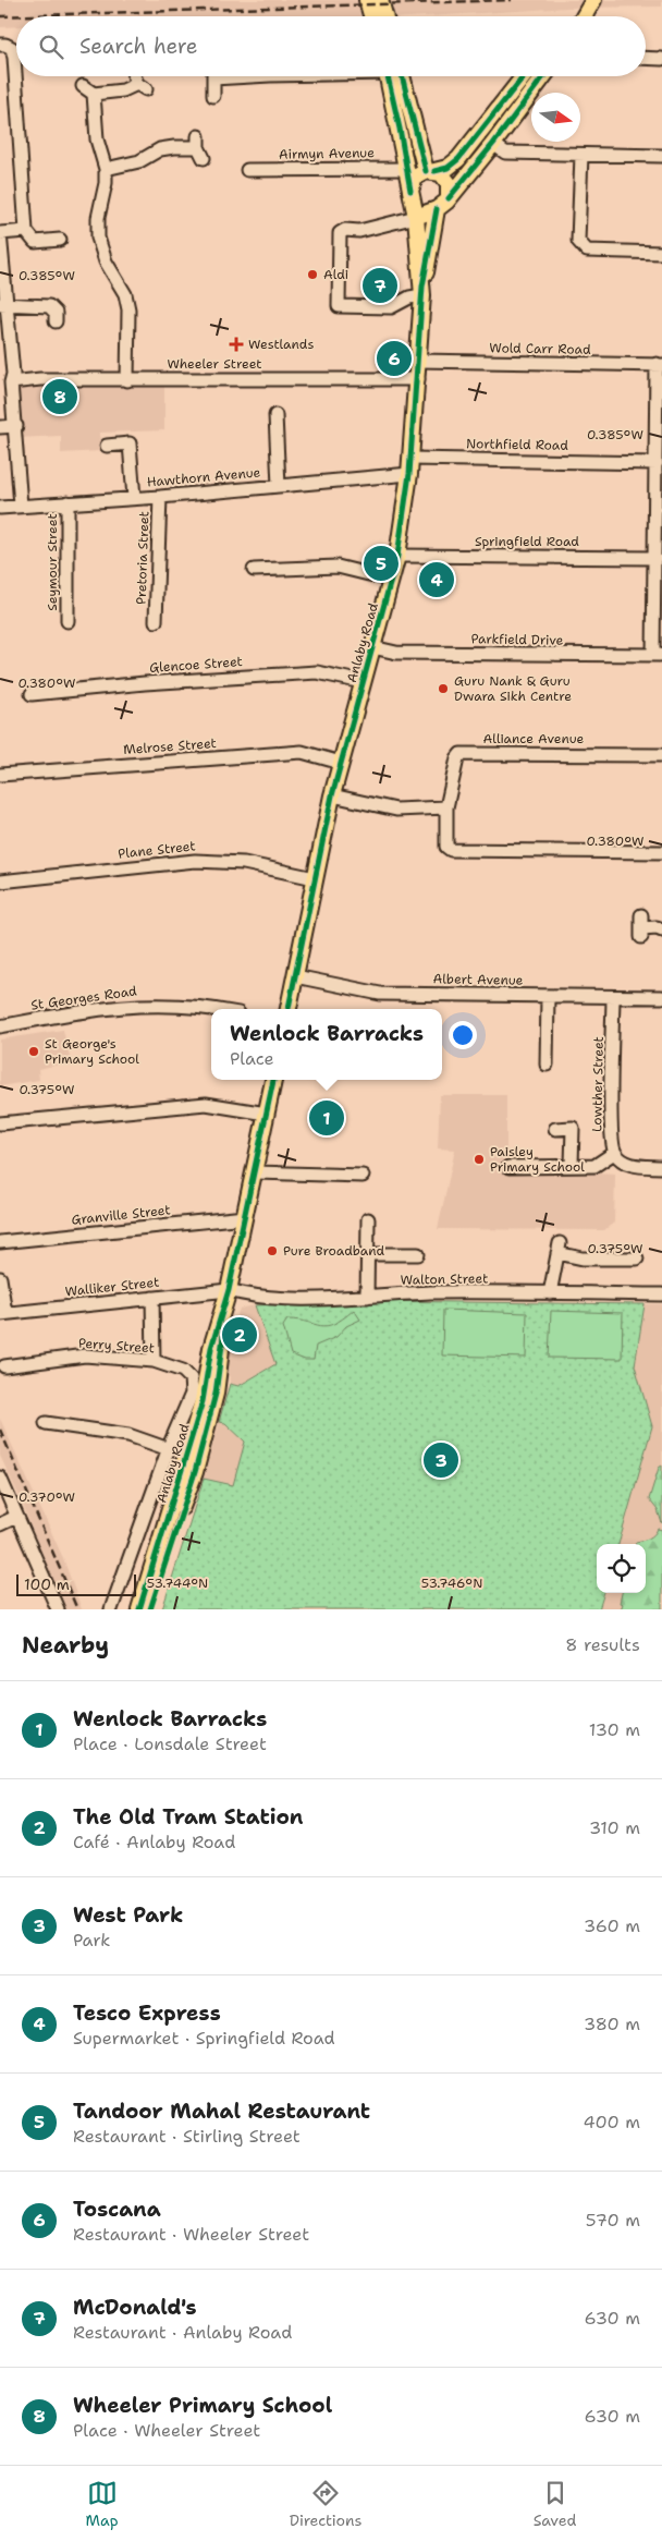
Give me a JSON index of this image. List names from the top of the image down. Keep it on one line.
{"streets":{"main road":["Anlaby Road"],"street":["Airmyn Avenue","Wold Carr Road","Wheeler Street","Northfield Road","Hawthorn Avenue","Springfield Road","Pretoria Street","Seymour Street","Parkfield Drive","Glencoe Street","Alliance Avenue","Melrose Street","Plane Street","Albert Avenue","St Georges Road","Lowther Street","Granville Street","Walton Street","Walliker Street","Perry Street"]},"crossings":[["Airmyn Avenue","Anlaby Road"],["Wold Carr Road","Anlaby Road"],["Wheeler Street","Anlaby Road"],["Northfield Road","Anlaby Road"],["Hawthorn Avenue","Pretoria Street"],["Hawthorn Avenue","Seymour Street"],["Hawthorn Avenue","Anlaby Road"],["Springfield Road","Anlaby Road"],["Parkfield Drive","Anlaby Road"],["Anlaby Road","Glencoe Street"],["Anlaby Road","Melrose Street"],["Anlaby Road","Plane Street"],["Anlaby Road","Albert Avenue"],["Anlaby Road","Granville Street"],["Anlaby Road","Walton Street"],["Anlaby Road","Walliker Street"],["Anlaby Road","Perry Street"],["Albert Avenue","Lowther Street"],["Walton Street","Walliker Street"]],"places":{"other":["Aldi","Guru Nank & Guru Dwara Sikh Centre","St George's Primary School","Paisley Primary School","Pure Broadband"],"health":["Westlands"]},"scale_bar":"100 m","north":"right","page":{"search":"Search here","pins":["7","6","8","5","4","1","2","3"],"popup":["Wenlock Barracks","Place"],"scale":"100 m","heading":["Nearby","8 results"],"list":[{"mark":"1","name":"Wenlock Barracks","note":"Place · Lonsdale Street","value":"130 m"},{"mark":"2","name":"The Old Tram Station","note":"Café · Anlaby Road","value":"310 m"},{"mark":"3","name":"West Park","note":"Park","value":"360 m"},{"mark":"4","name":"Tesco Express","note":"Supermarket · Springfield Road","value":"380 m"},{"mark":"5","name":"Tandoor Mahal Restaurant","note":"Restaurant · Stirling Street","value":"400 m"},{"mark":"6","name":"Toscana","note":"Restaurant · Wheeler Street","value":"570 m"},{"mark":"7","name":"McDonald's","note":"Restaurant · Anlaby Road","value":"630 m"},{"mark":"8","name":"Wheeler Primary School","note":"Place · Wheeler Street","value":"630 m"}],"nav":["Map","Directions","Saved"]},"coordinates":["0.385°W","0.380°W","0.375°W","0.370°W","53.744°N","53.746°N"]}
